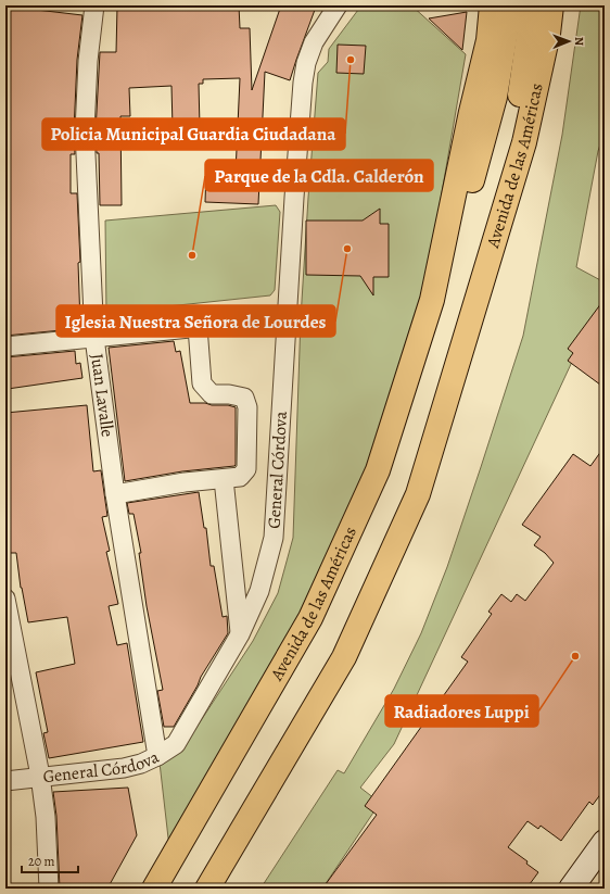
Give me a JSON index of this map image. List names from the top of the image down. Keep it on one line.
{"streets":{"main road":["Avenida de las Américas"],"street":["Juan Lavalle","General Córdova"]},"crossings":[["Juan Lavalle","General Córdova"]],"places":["Policia Municipal Guardia Ciudadana","Iglesia Nuestra Señora de Lourdes","Parque de la Cdla. Calderón","Radiadores Luppi"],"scale_bar":"20 m","north":"right"}
